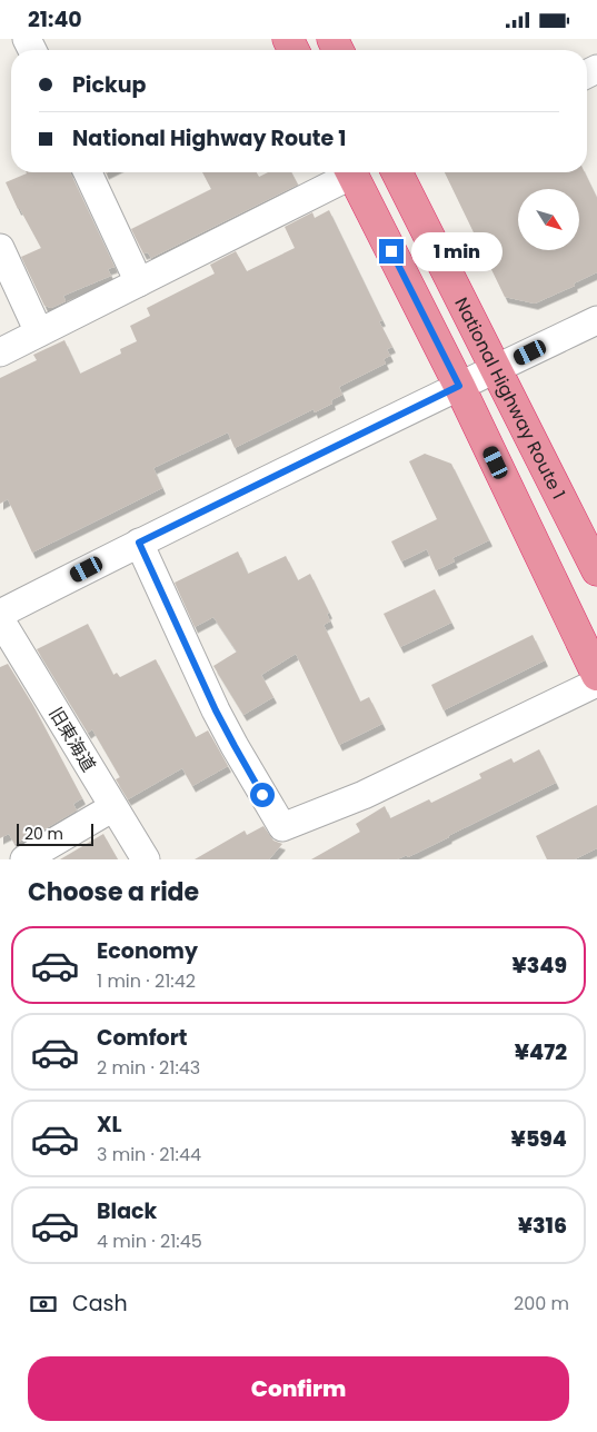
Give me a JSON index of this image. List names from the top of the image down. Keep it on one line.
{"streets":{"highway":["National Highway Route 1"],"street":["旧東海道"]},"scale_bar":"20 m","north":"bottom right","page":{"status":"21:40","banner":["Pickup","National Highway Route 1"],"bubble":"1 min","scale":"20 m","heading":"Choose a ride","list":[{"name":"Economy","note":"1 min · 21:42","value":"¥349"},{"name":"Comfort","note":"2 min · 21:43","value":"¥472"},{"name":"XL","note":"3 min · 21:44","value":"¥594"},{"name":"Black","note":"4 min · 21:45","value":"¥316"}],"pay":["Cash","200 m"],"buttons":"Confirm"}}
